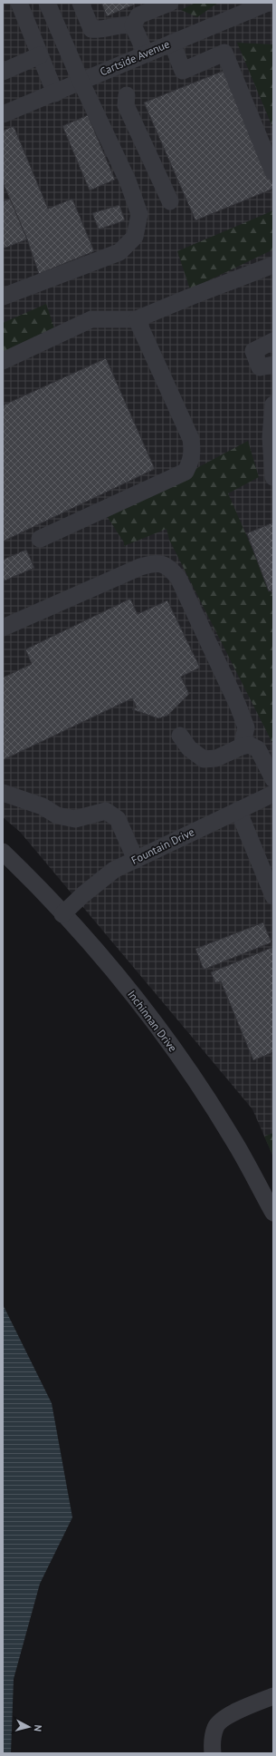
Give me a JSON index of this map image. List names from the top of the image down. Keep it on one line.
{"streets":{"street":["Cartside Avenue","Fountain Drive","Inchinnan Drive"]},"crossings":[["Fountain Drive","Inchinnan Drive"]],"north":"right"}
